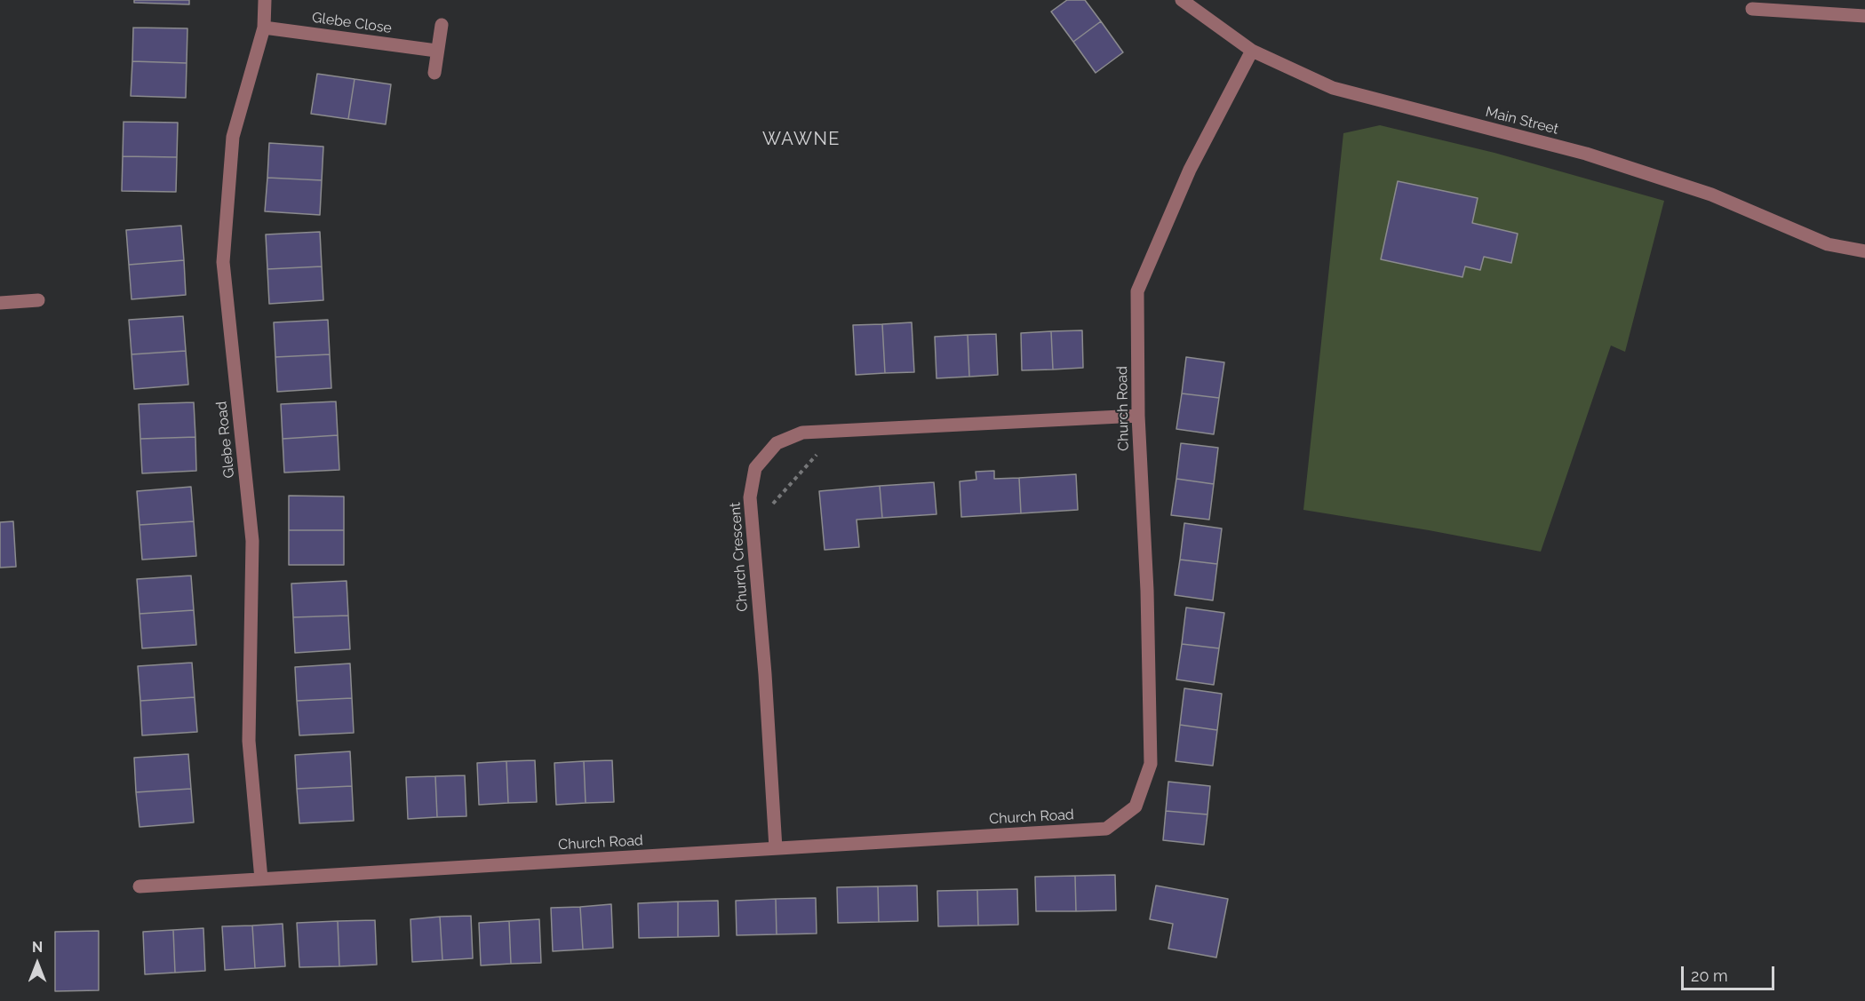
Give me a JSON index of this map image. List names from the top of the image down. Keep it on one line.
{"streets":{"street":["Glebe Close","Main Street","Church Road","Glebe Road","Church Crescent"]},"crossings":[["Glebe Close","Glebe Road"],["Main Street","Church Road"],["Church Road","Glebe Road"],["Church Road","Church Crescent"]],"districts":["WAWNE"],"scale_bar":"20 m","north":"top"}
